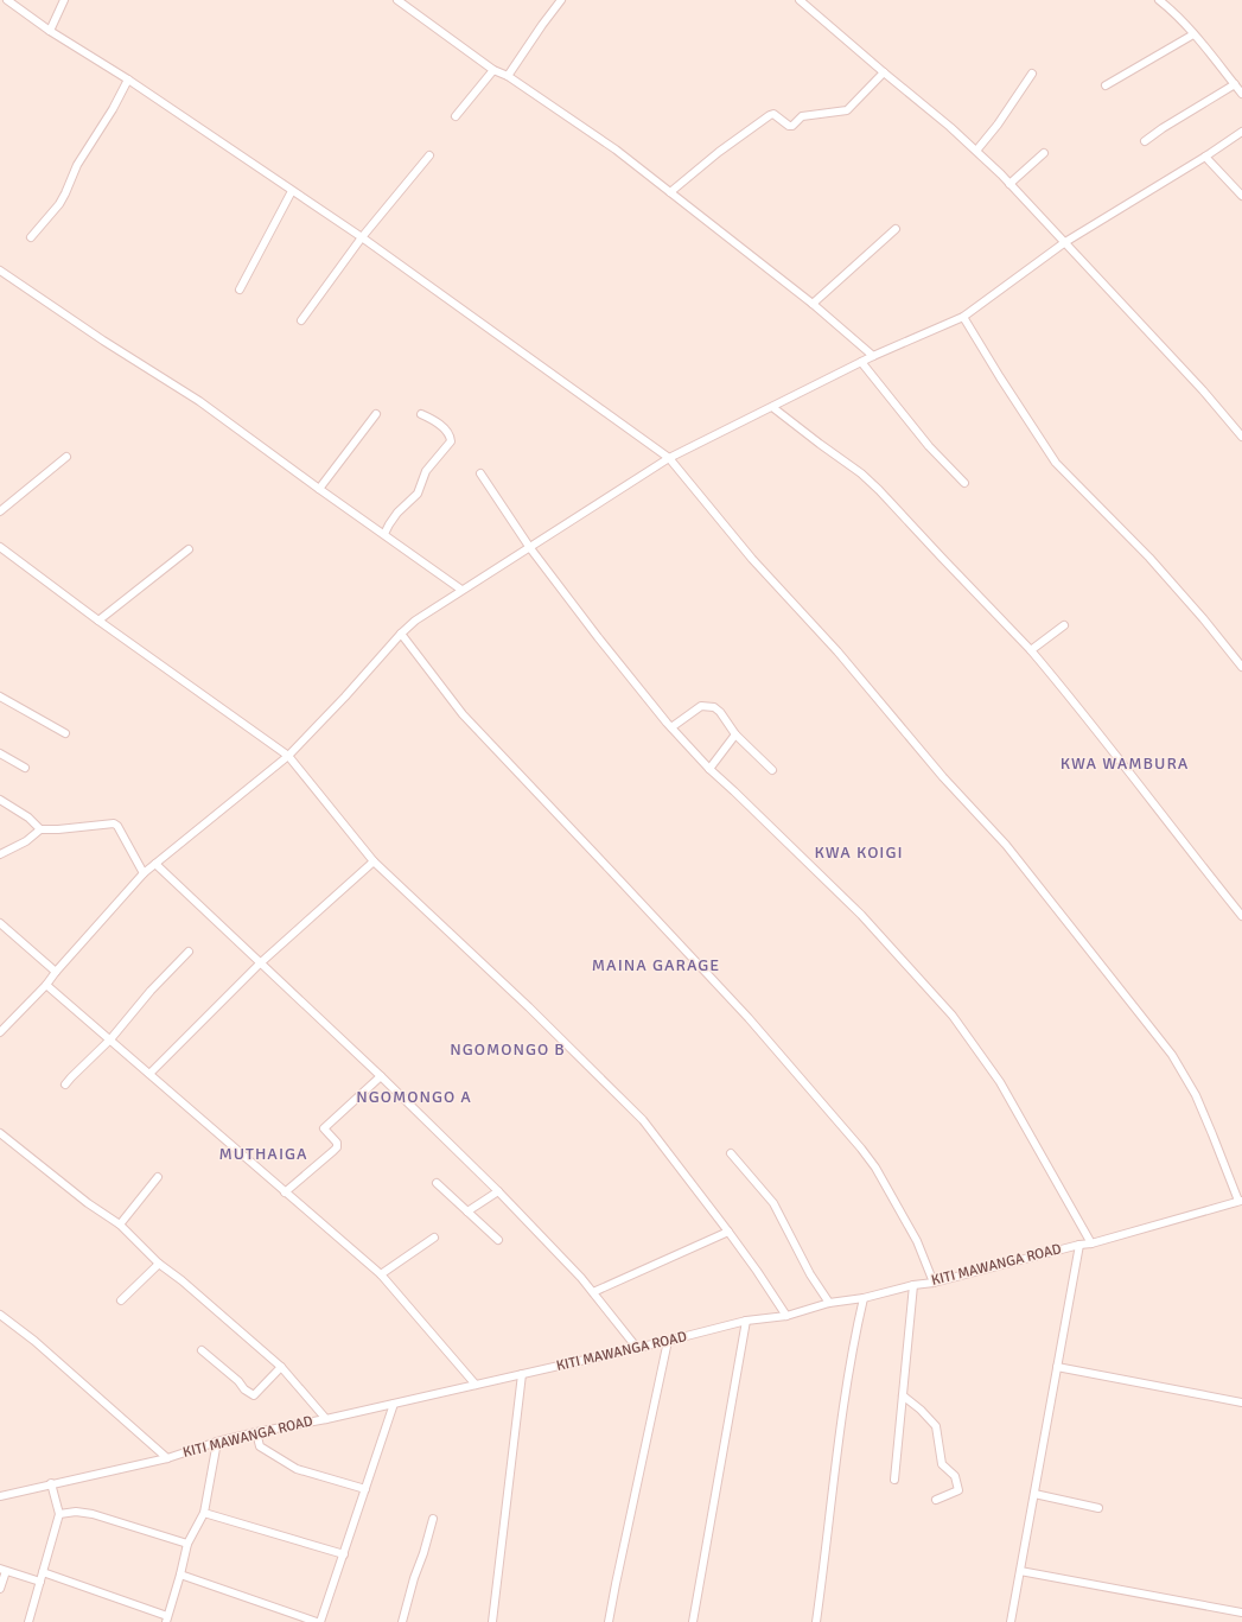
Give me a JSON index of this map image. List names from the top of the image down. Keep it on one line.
{"streets":{"street":["KITI MAWANGA ROAD"]},"districts":["KWA WAMBURA","KWA KOIGI","MAINA GARAGE","NGOMONGO B","NGOMONGO A","MUTHAIGA"]}
